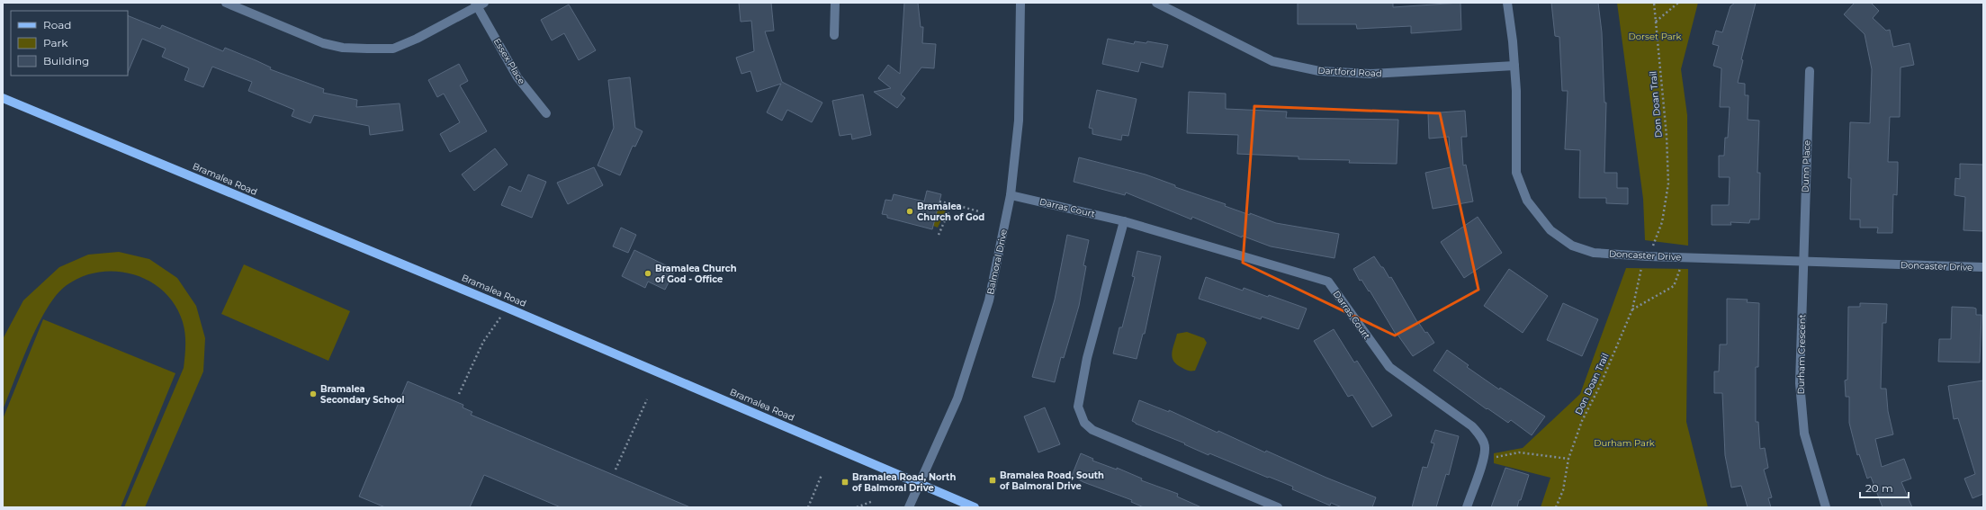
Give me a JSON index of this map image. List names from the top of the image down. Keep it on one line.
{"streets":{"main road":["Bramalea Road"],"street":["Essex Place","Dartford Road","Dunn Place","Darras Court","Doncaster Drive","Balmoral Drive","Durham Crescent"],"path":["Don Doan Trail"]},"crossings":[["Dartford Road","Doncaster Drive"],["Dunn Place","Doncaster Drive"],["Dunn Place","Durham Crescent"],["Bramalea Road","Balmoral Drive"],["Darras Court","Balmoral Drive"],["Doncaster Drive","Durham Crescent"]],"parks":["Dorset Park","Durham Park"],"places":{"other":["Bramalea Church of God","Bramalea Church of God - Office","Bramalea Secondary School"],"transit":["Bramalea Road, South of Balmoral Drive","Bramalea Road, North of Balmoral Drive"]},"legend":["Road","Park","Building"],"scale_bar":"20 m"}
